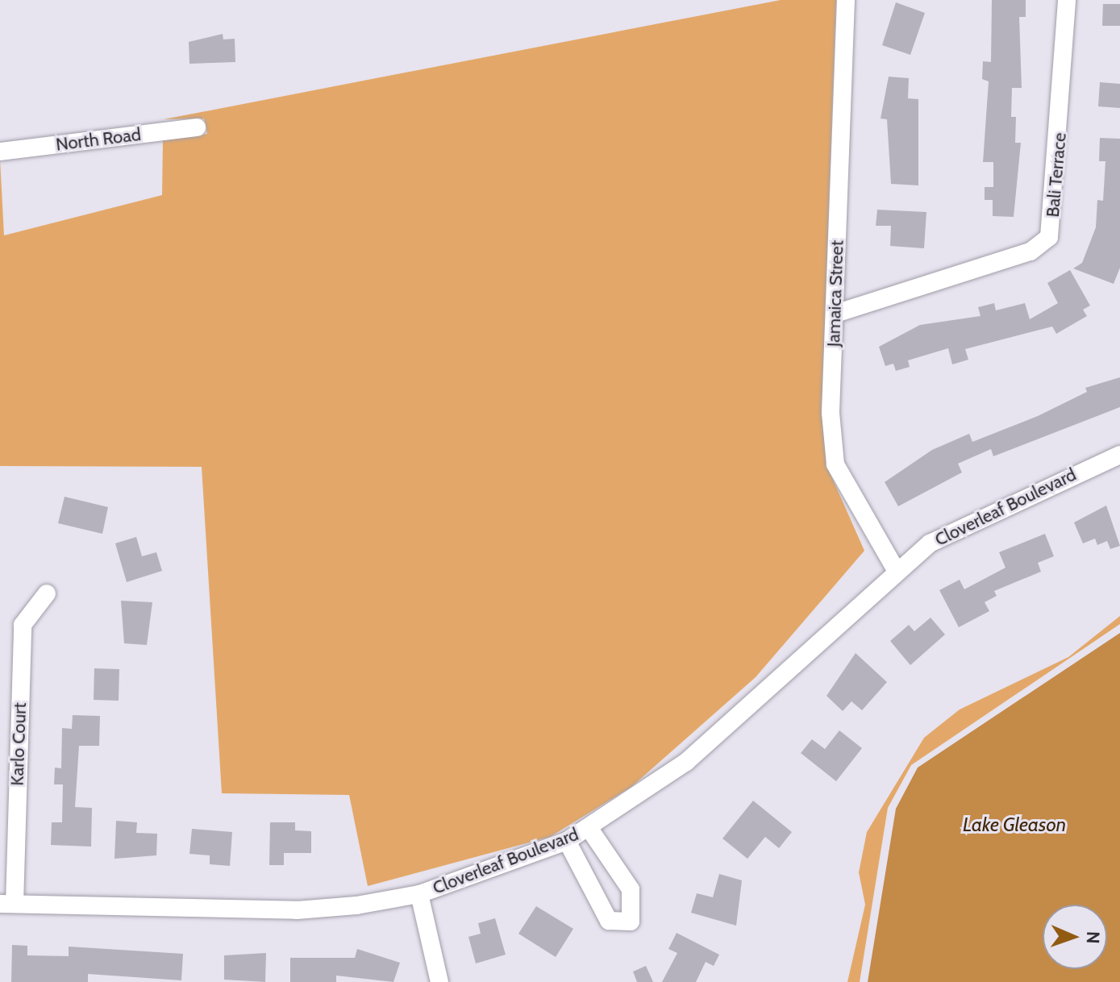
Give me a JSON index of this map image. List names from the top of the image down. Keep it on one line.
{"streets":{"street":["North Road","Bali Terrace","Jamaica Street","Cloverleaf Boulevard","Karlo Court"]},"crossings":[["Bali Terrace","Jamaica Street"],["Jamaica Street","Cloverleaf Boulevard"],["Cloverleaf Boulevard","Karlo Court"]],"water":["Lake Gleason"],"north":"right"}
